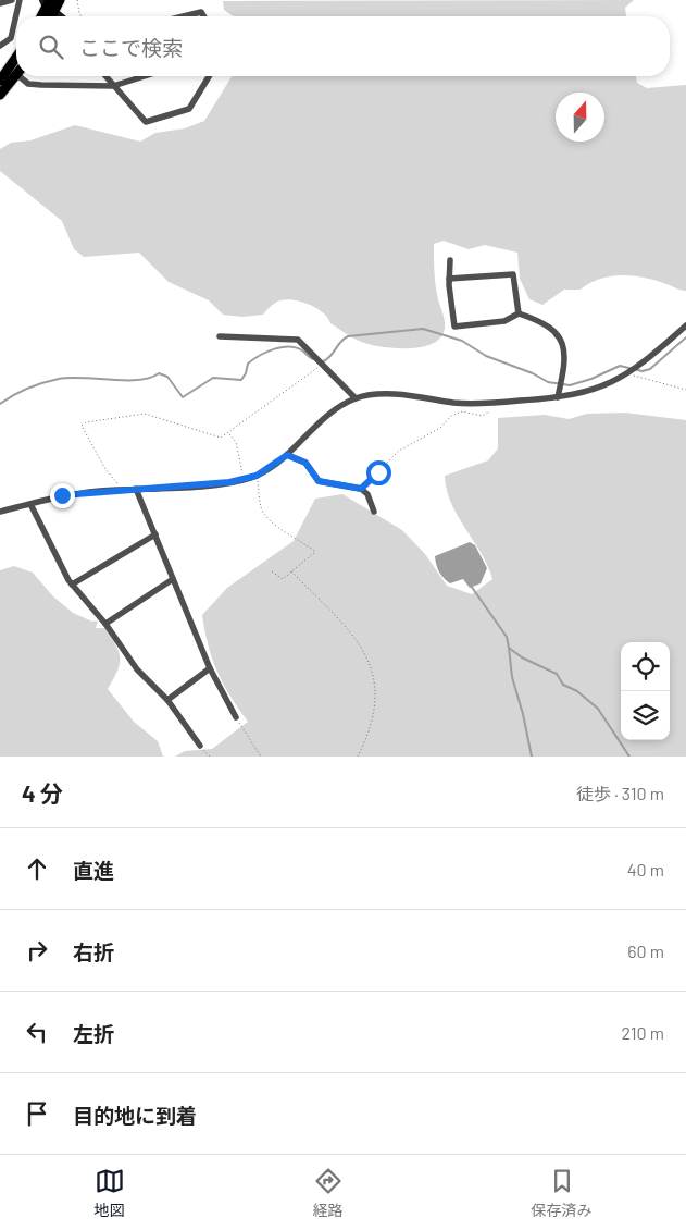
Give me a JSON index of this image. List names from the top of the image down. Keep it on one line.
{"north":"top","page":{"search":"ここで検索","heading":["4 分","徒歩 · 310 m"],"list":[["直進","40 m"],["右折","60 m"],["左折","210 m"],"目的地に到着"],"nav":["地図","経路","保存済み"]}}
